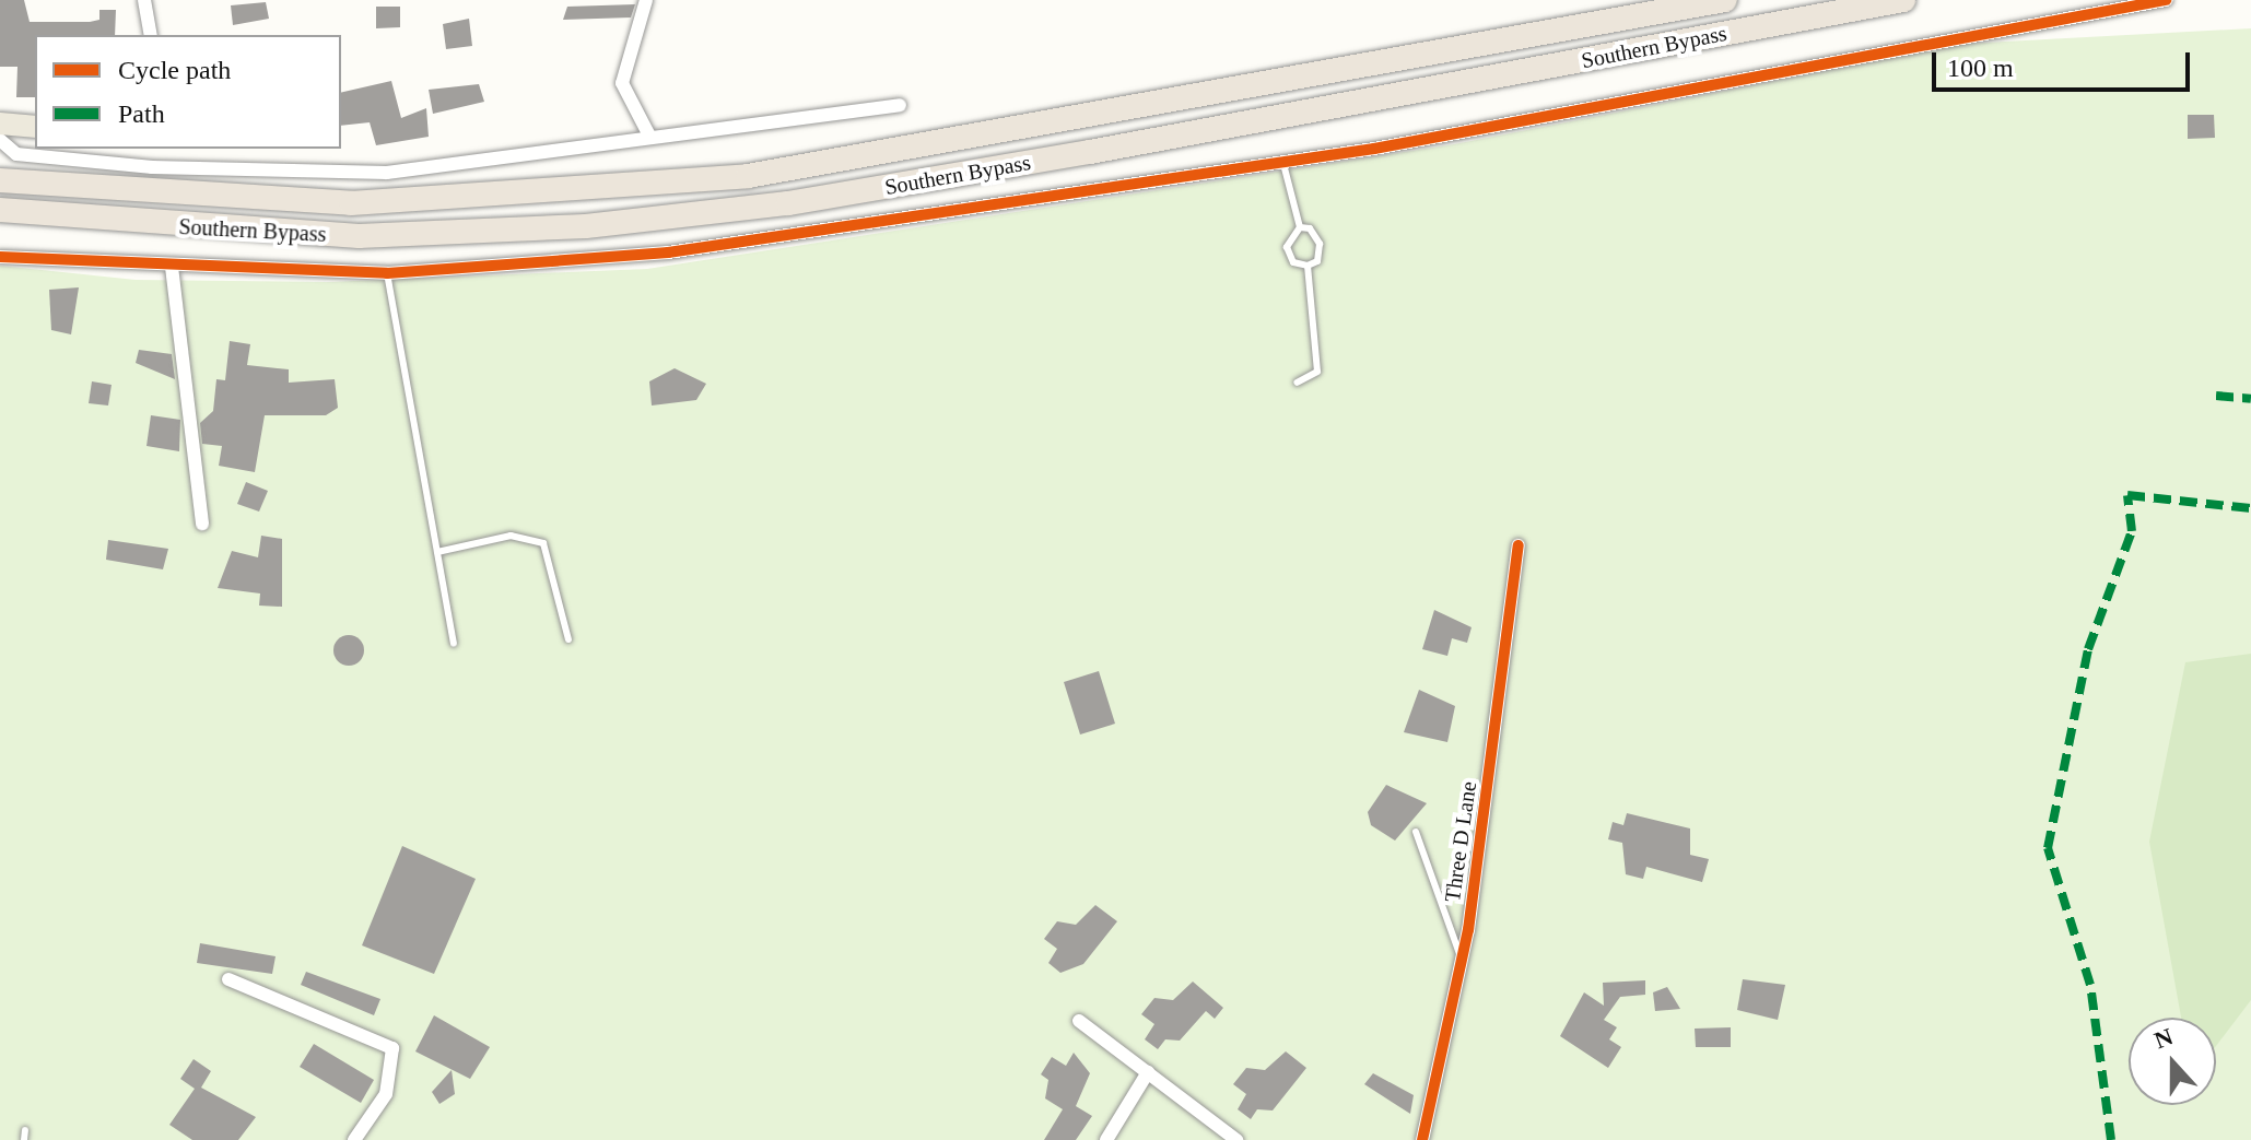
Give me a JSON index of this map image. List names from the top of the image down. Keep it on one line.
{"streets":{"highway":["Southern Bypass"],"street":["Three D Lane"]},"legend":["Cycle path","Path"],"scale_bar":"100 m","north":"top"}
